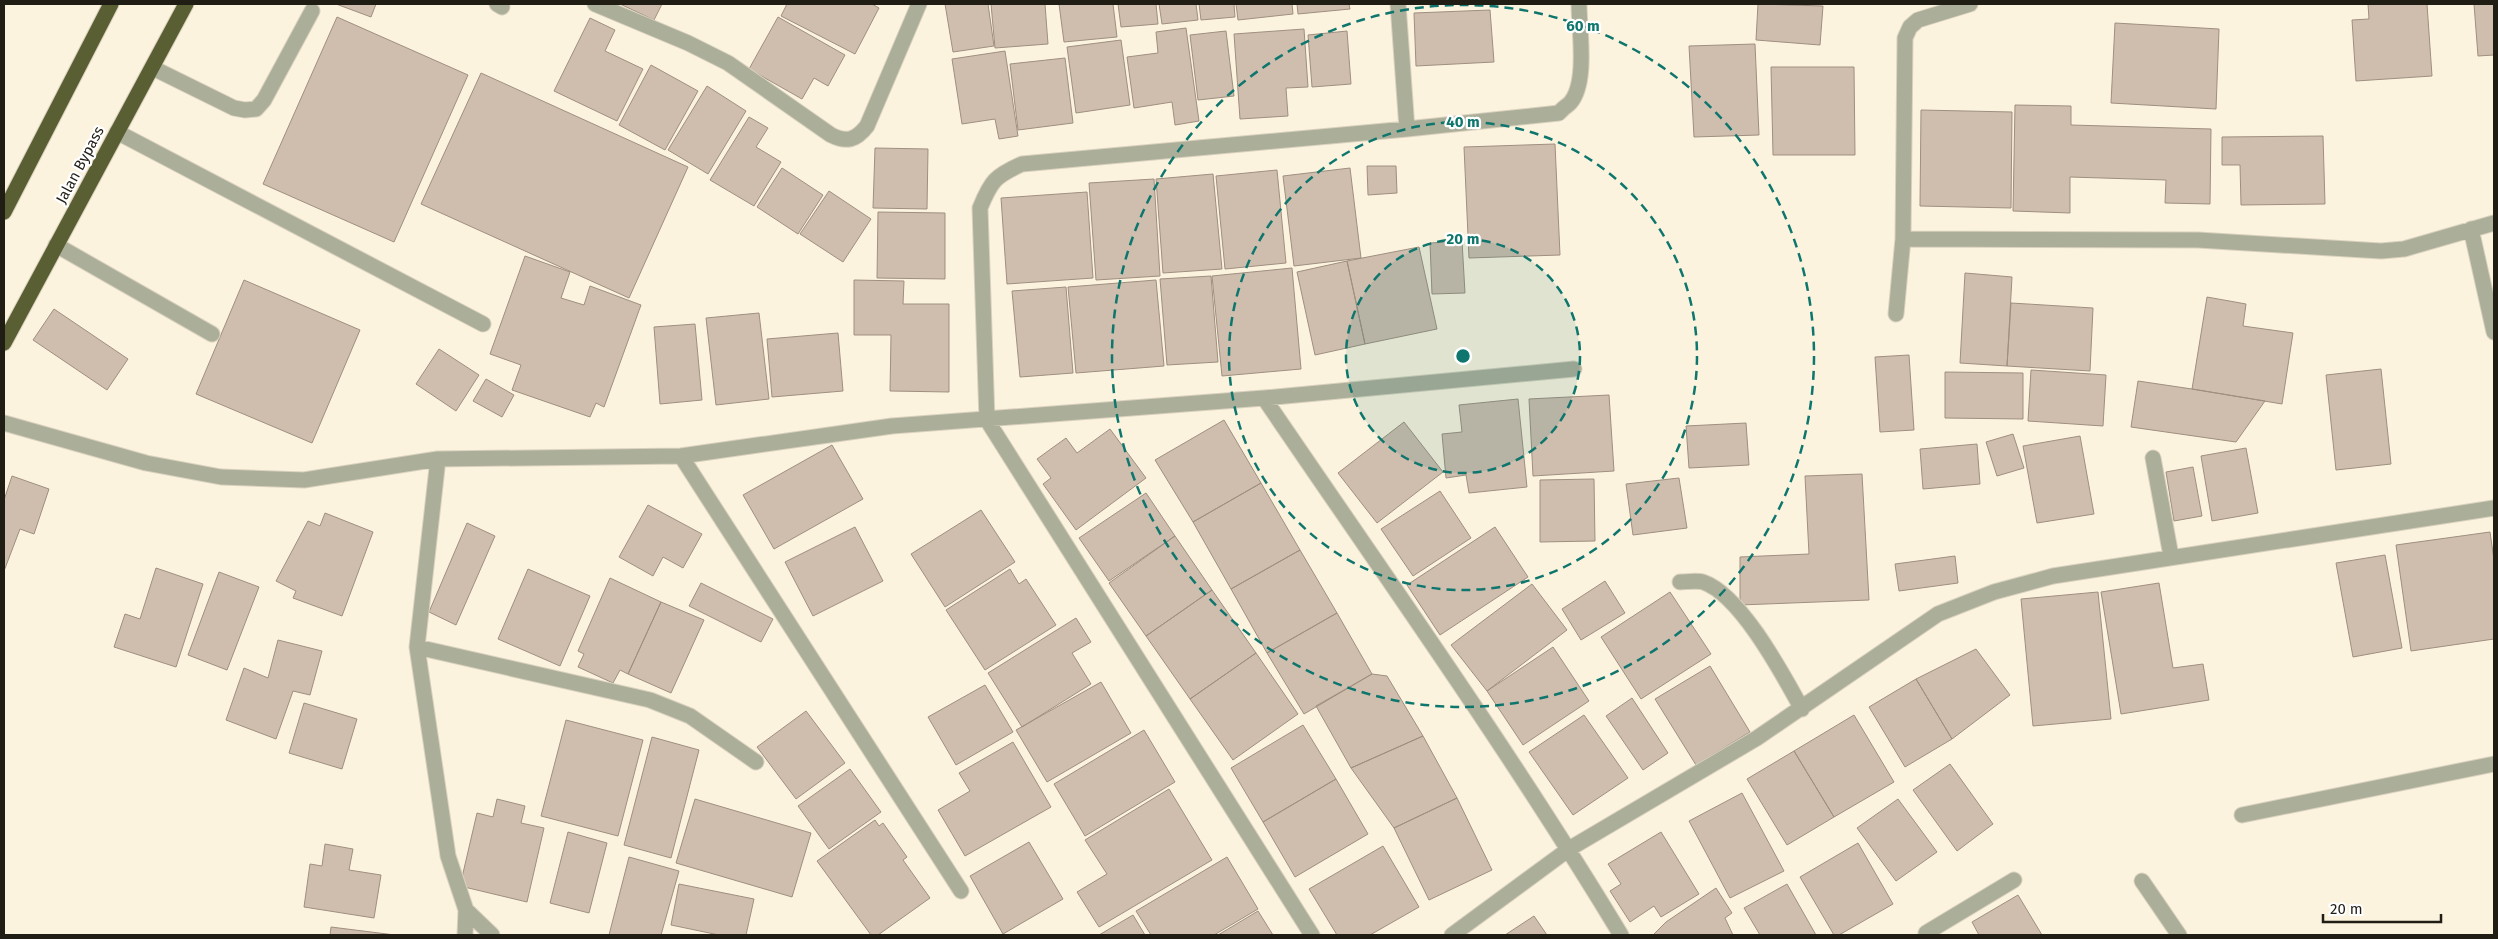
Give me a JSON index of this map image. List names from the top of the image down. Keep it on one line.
{"streets":{"highway":["Jalan Bypass"]},"scale_bar":"20 m","rings":["60 m","40 m","20 m"]}
